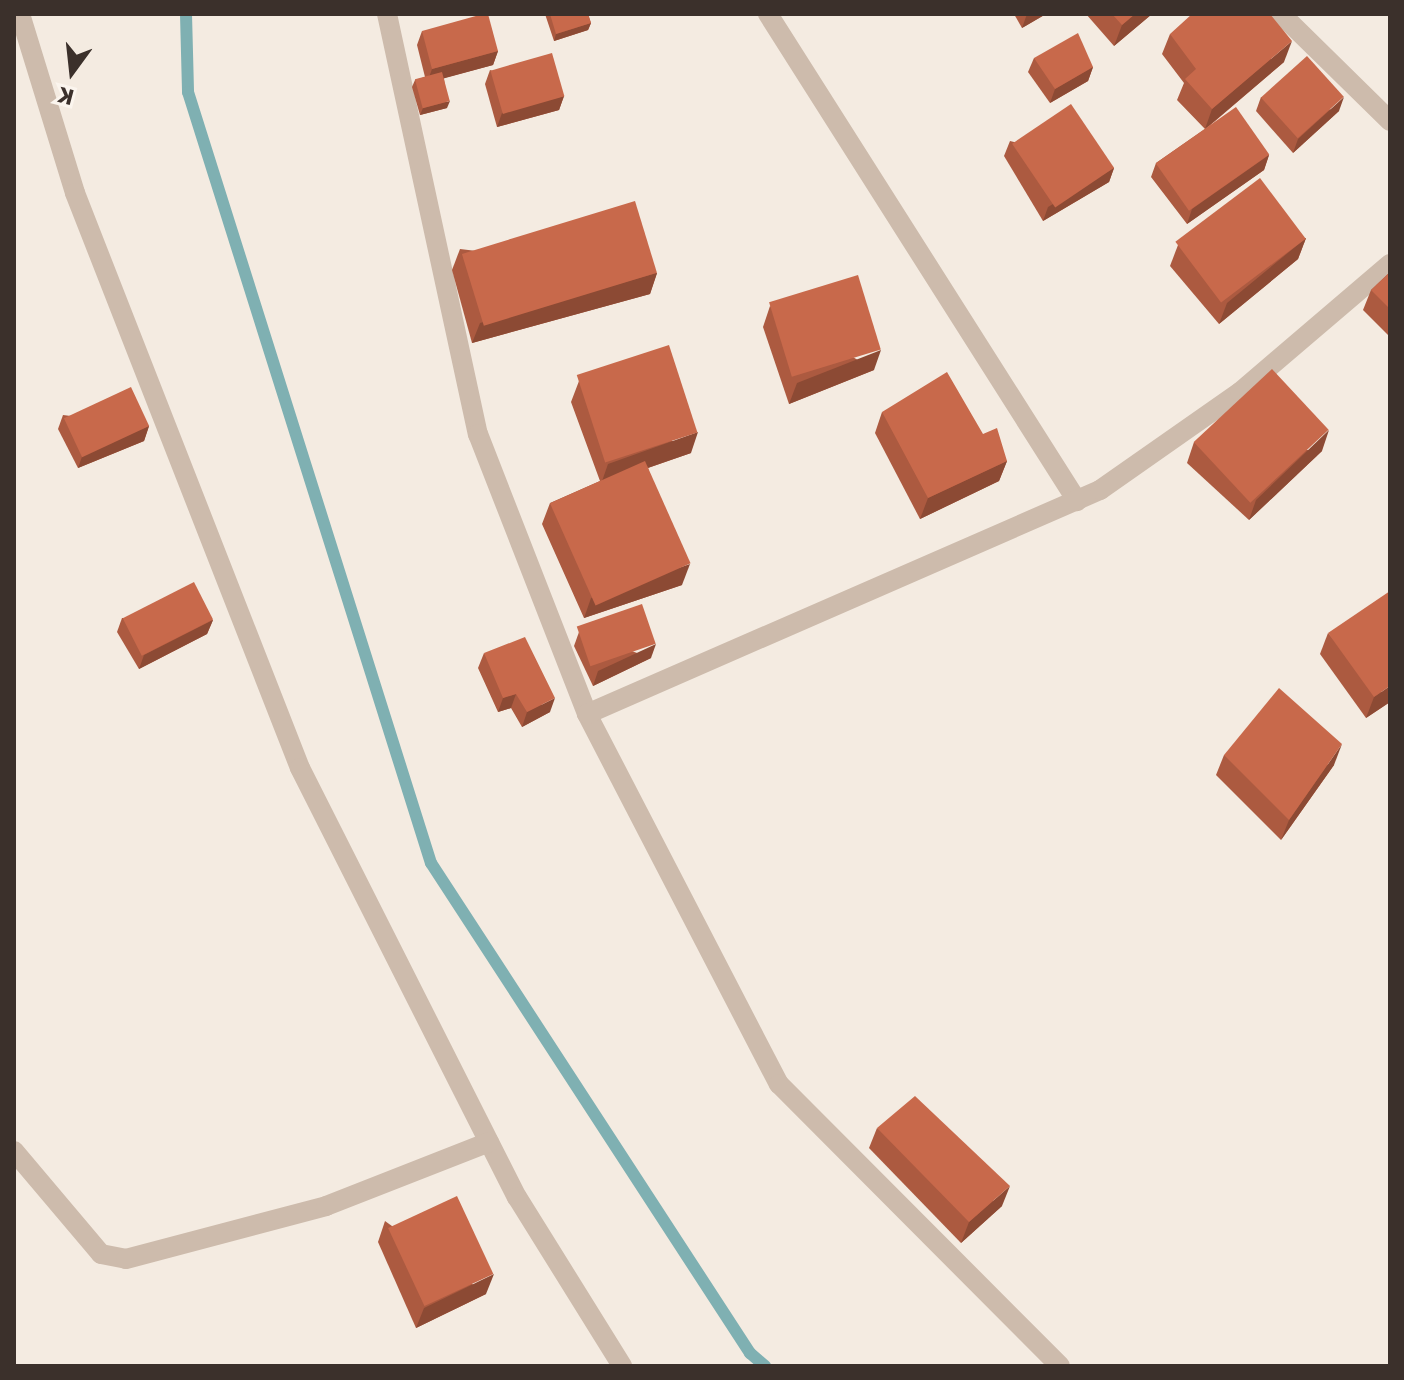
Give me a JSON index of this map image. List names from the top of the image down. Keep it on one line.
{"north":"bottom"}
